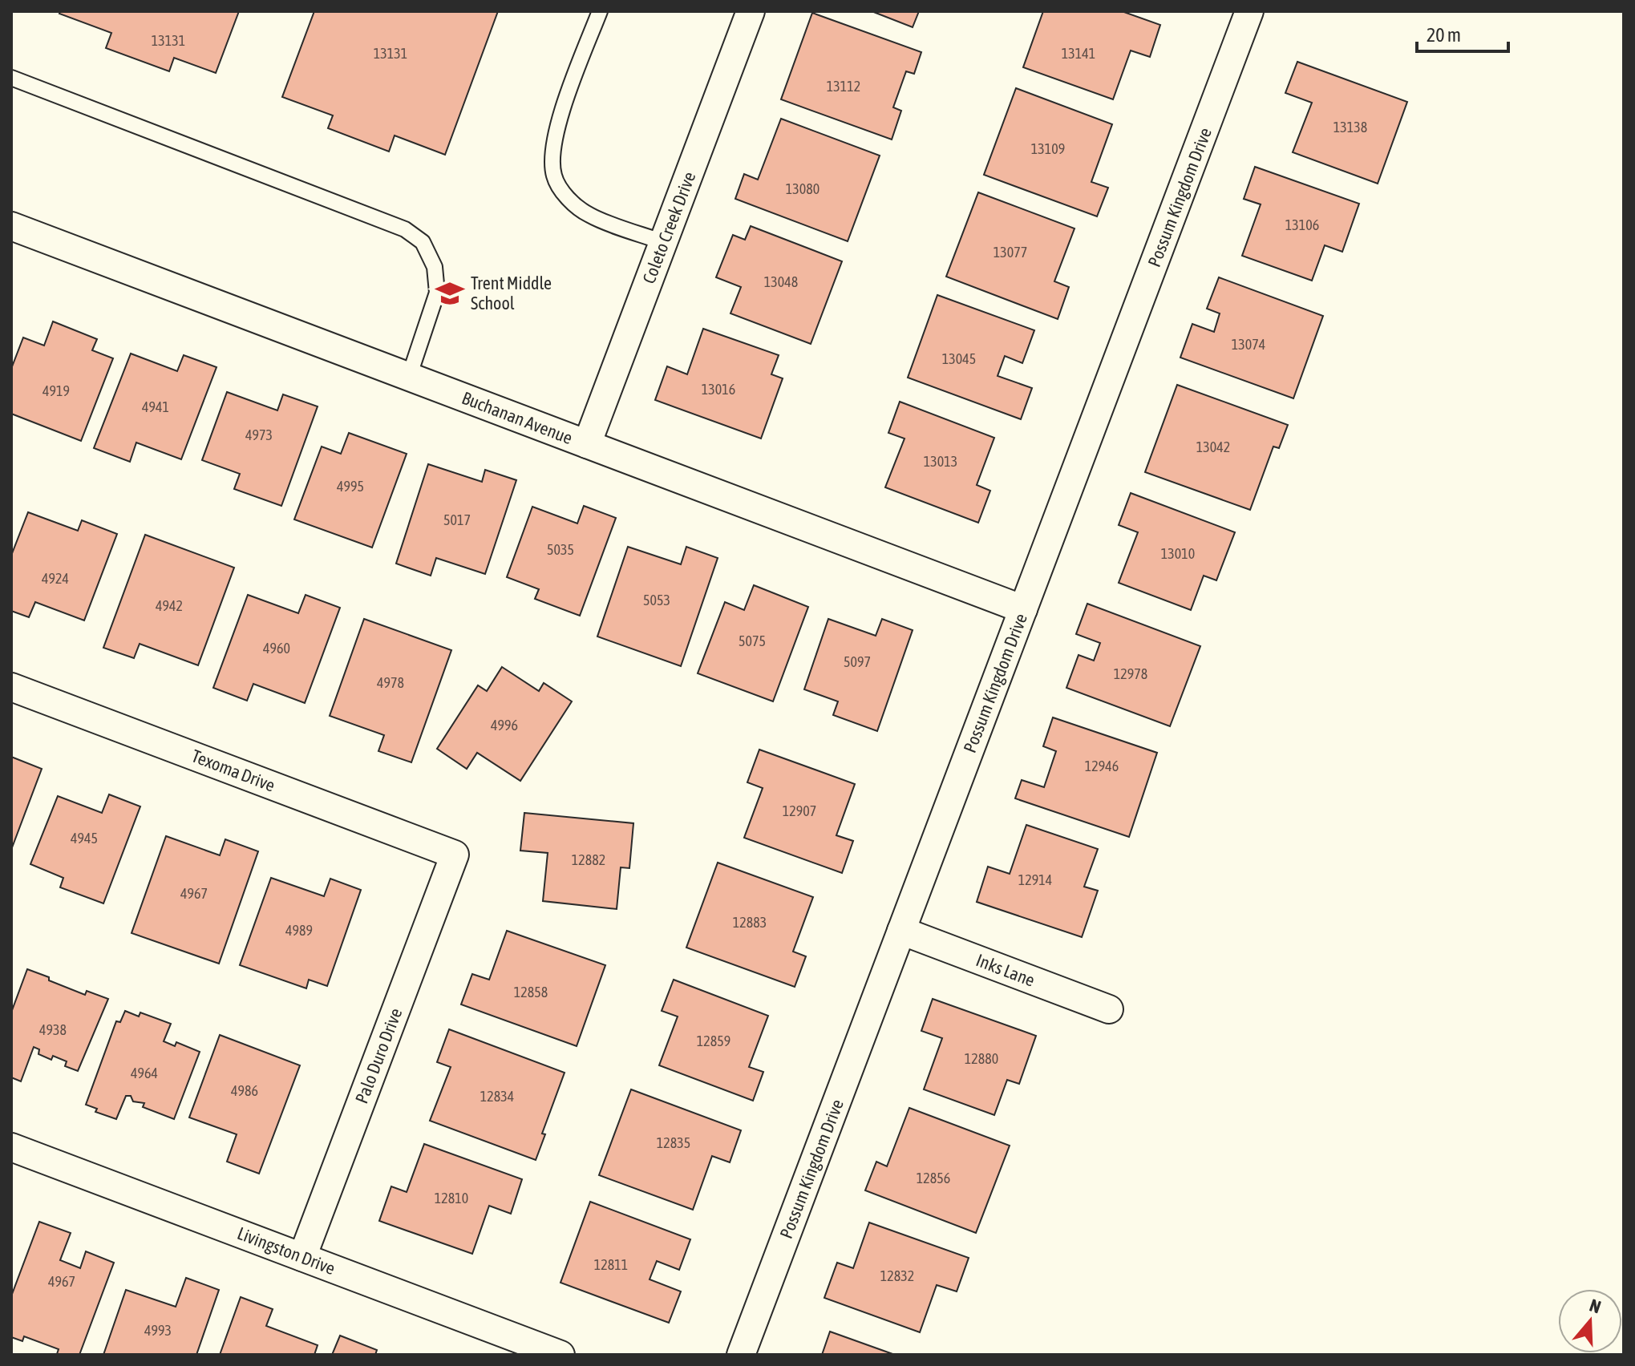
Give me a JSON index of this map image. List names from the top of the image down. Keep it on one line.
{"streets":{"street":["Possum Kingdom Drive","Coleto Creek Drive","Buchanan Avenue","Texoma Drive","Inks Lane","Palo Duro Drive","Livingston Drive"]},"crossings":[["Possum Kingdom Drive","Buchanan Avenue"],["Possum Kingdom Drive","Inks Lane"],["Coleto Creek Drive","Buchanan Avenue"],["Texoma Drive","Palo Duro Drive"],["Palo Duro Drive","Livingston Drive"]],"places":{"school or university":["Trent Middle School"]},"house_numbers":["13131","13131","13141","13112","13138","13109","13080","13106","13077","13048","13074","13045","13016","4919","4941","4973","13042","13013","4995","5017","5035","13010","4924","5053","4942","5075","4960","5097","12978","4978","4996","12946","12907","4945","12882","12914","4967","12883","4989","12858","4938","12859","12880","4964","4986","12834","12835","12856","12810","12811","12832","4967","4993"],"scale_bar":"20 m","north":"top"}
